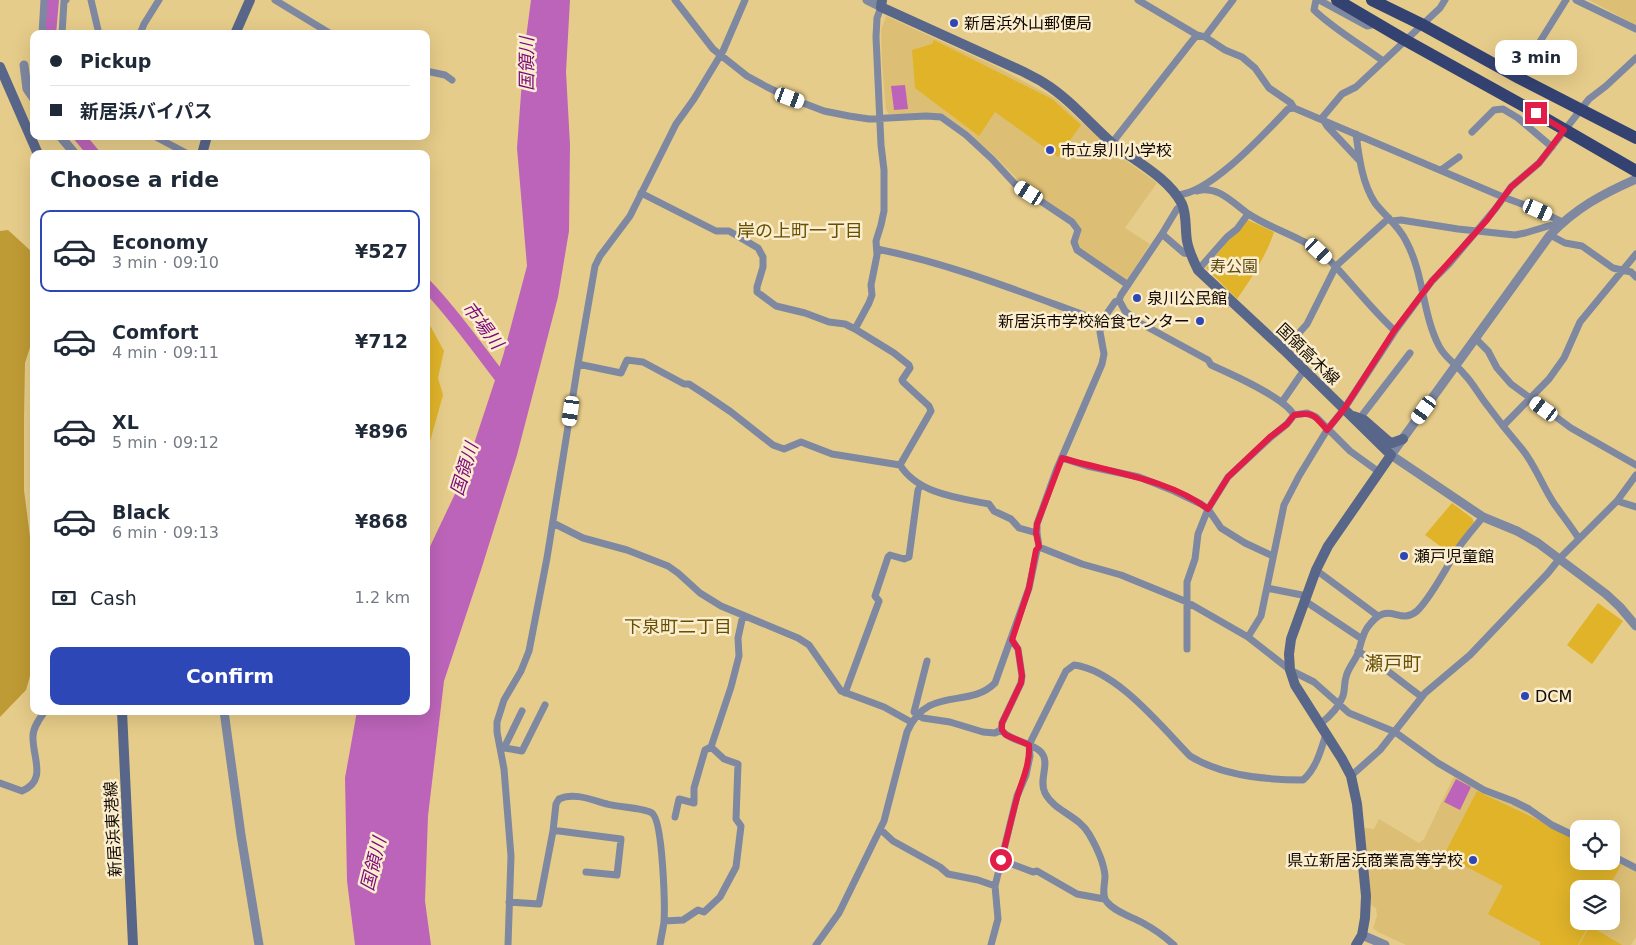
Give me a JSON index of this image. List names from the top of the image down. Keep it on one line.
{"streets":{"main road":["国領高木線","新居浜東港線"]},"districts":["岸の上町一丁目","下泉町二丁目","瀬戸町"],"water":["国領川","市場川"],"parks":["寿公園"],"places":["新居浜外山郵便局","市立泉川小学校","泉川公民館","新居浜市学校給食センター","瀬戸児童館","DCM","県立新居浜商業高等学校"],"page":{"banner":["Pickup","新居浜バイパス"],"bubble":"3 min","heading":"Choose a ride","list":[{"name":"Economy","note":"3 min · 09:10","value":"¥527"},{"name":"Comfort","note":"4 min · 09:11","value":"¥712"},{"name":"XL","note":"5 min · 09:12","value":"¥896"},{"name":"Black","note":"6 min · 09:13","value":"¥868"}],"pay":["Cash","1.2 km"],"buttons":"Confirm"}}
